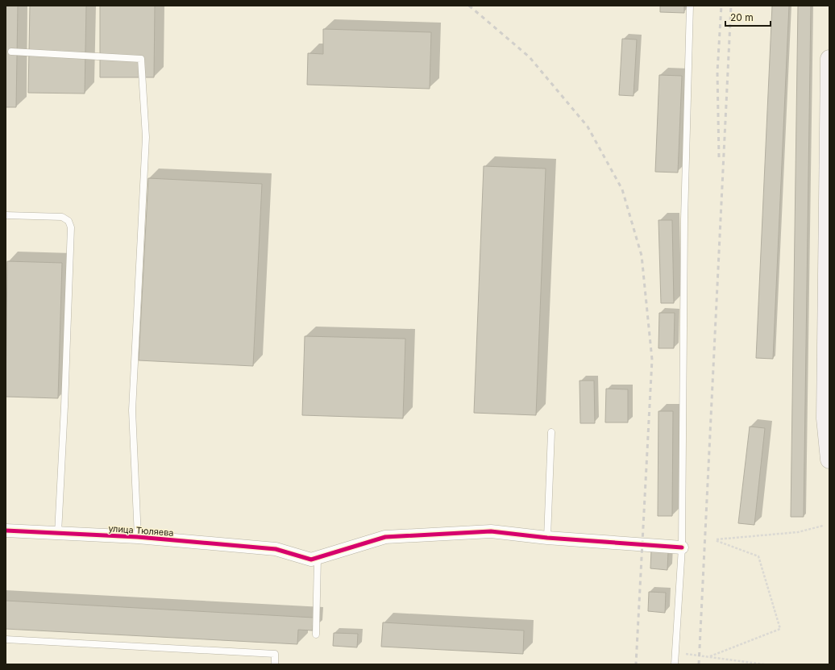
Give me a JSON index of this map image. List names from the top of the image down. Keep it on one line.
{"streets":{"street":["улица Тюляева"]},"scale_bar":"20 m"}
